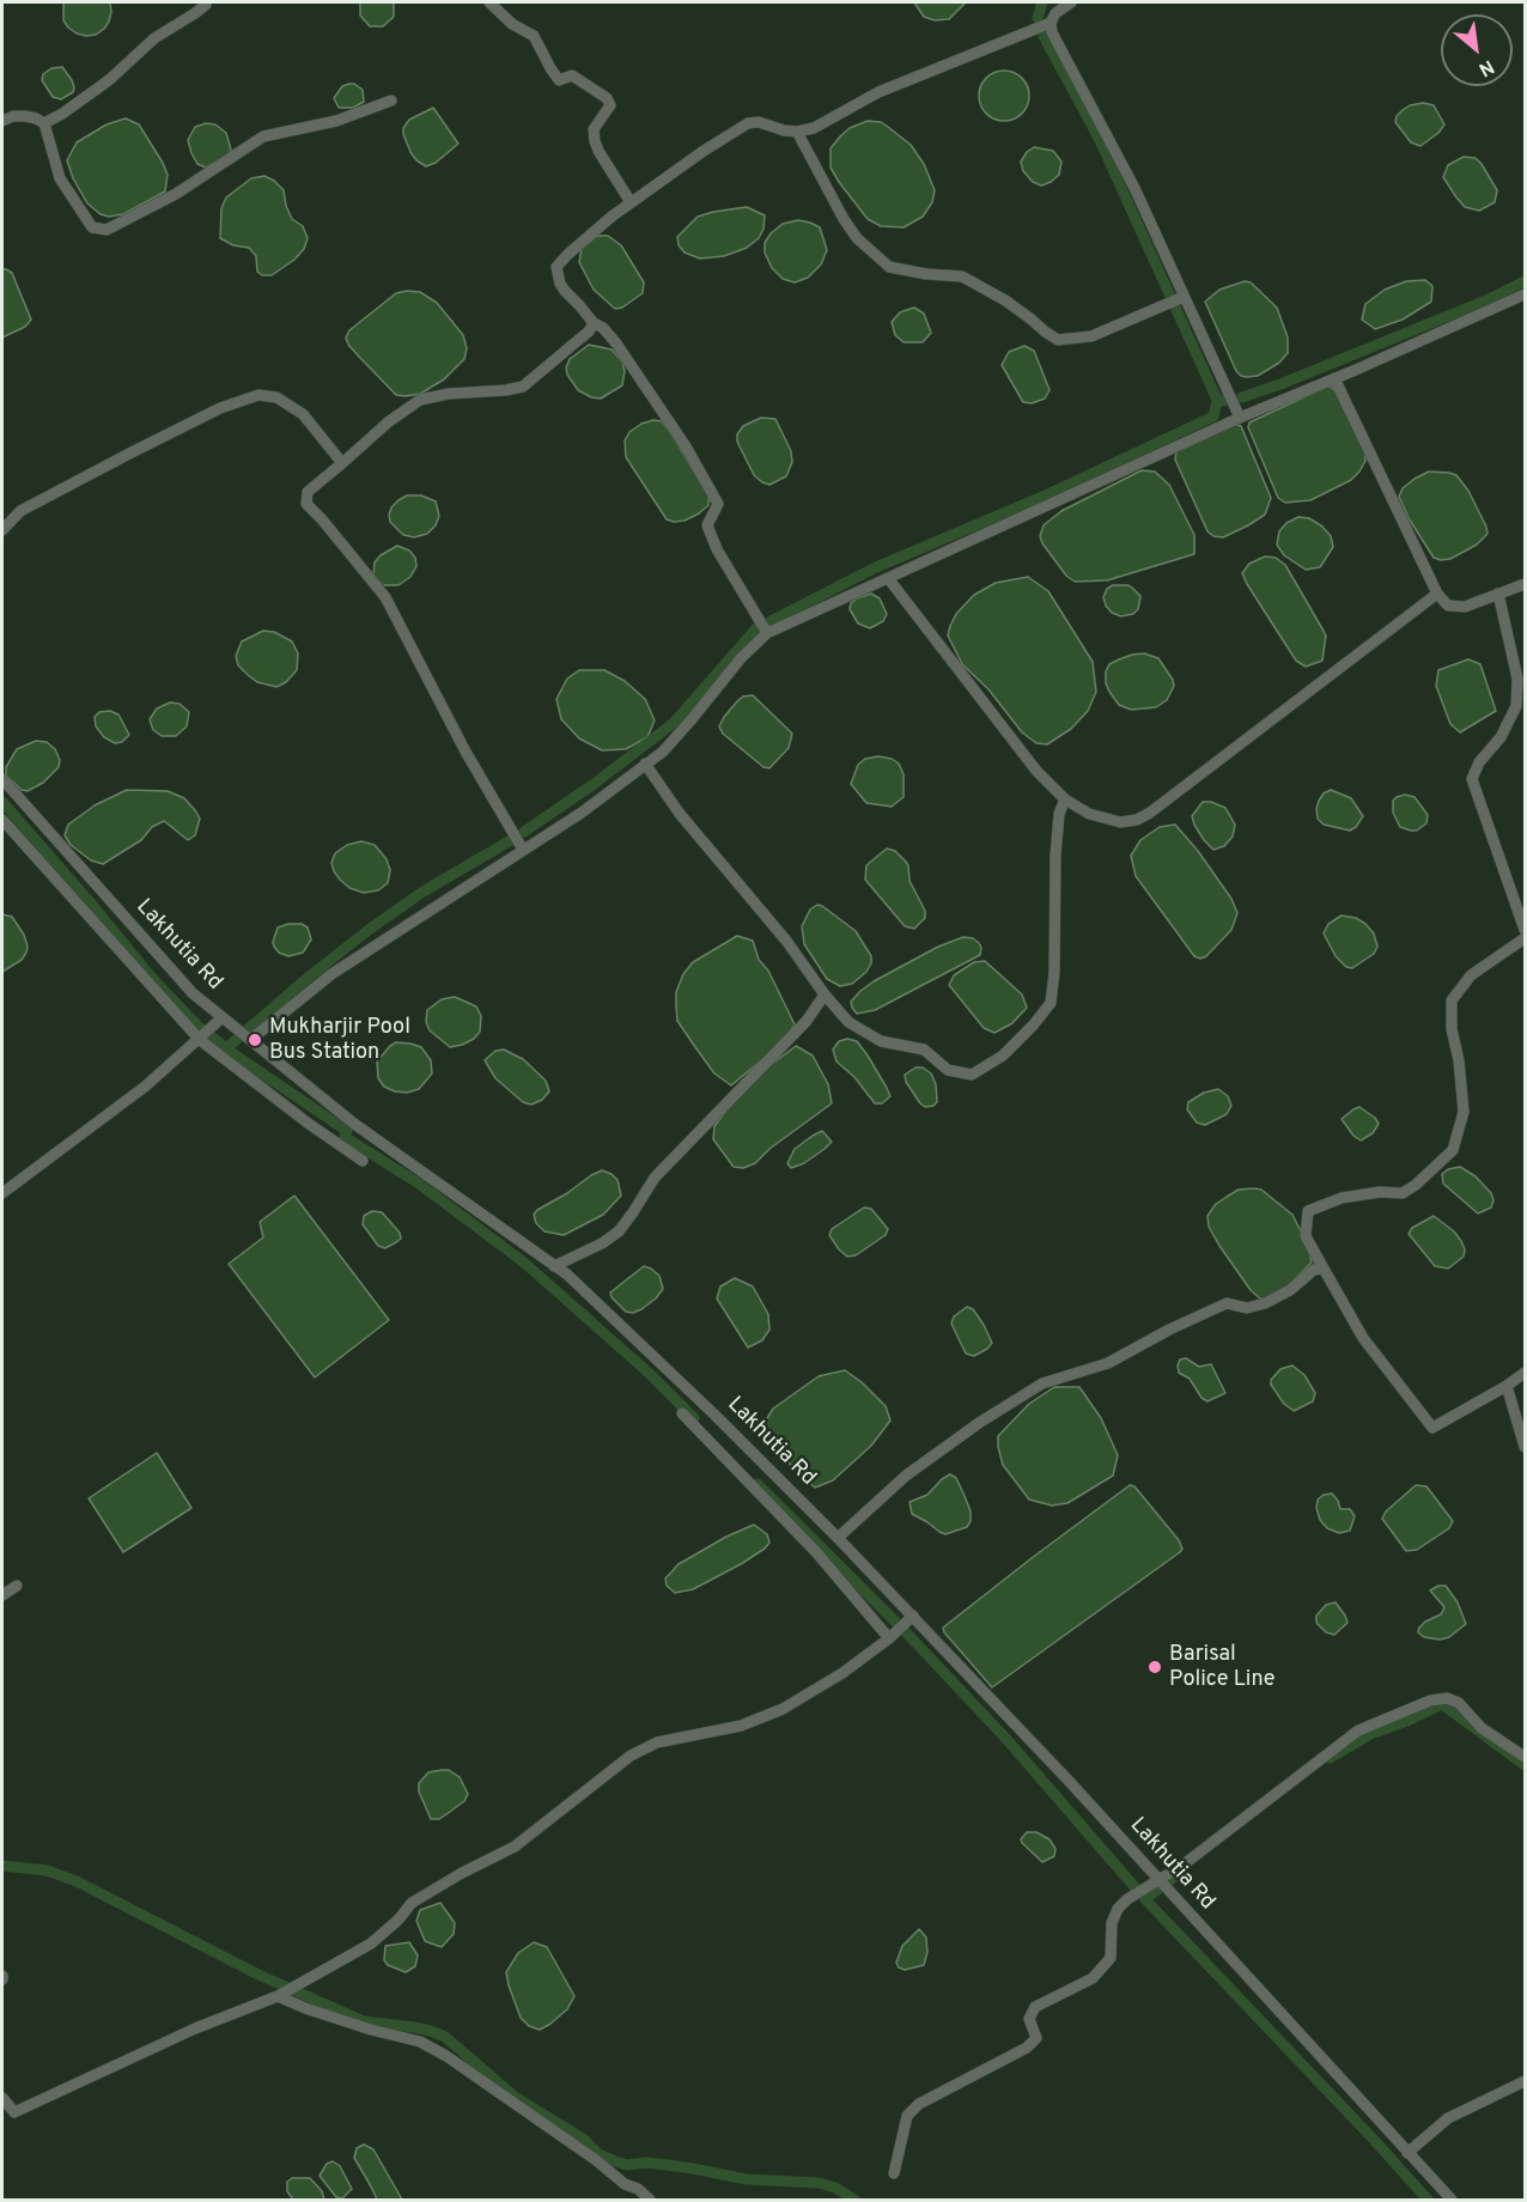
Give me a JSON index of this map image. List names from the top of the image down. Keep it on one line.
{"streets":{"street":["Lakhutia Rd"]},"places":["Mukharjir Pool Bus Station","Barisal Police Line"],"north":"bottom right"}
